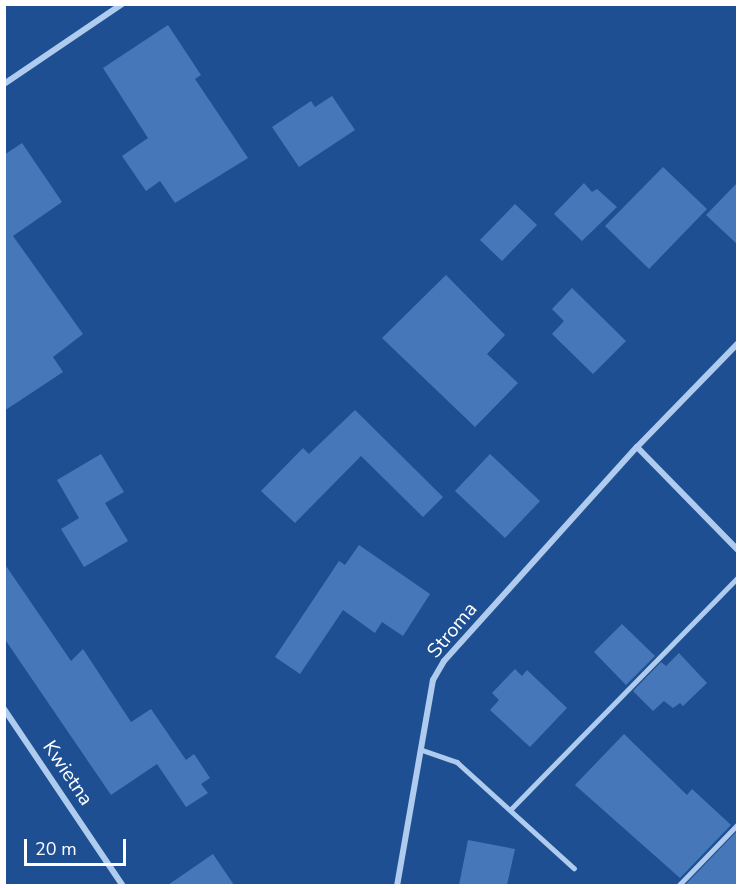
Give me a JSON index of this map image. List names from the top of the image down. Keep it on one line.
{"streets":{"street":["Stroma","Kwietna"]},"scale_bar":"20 m"}
